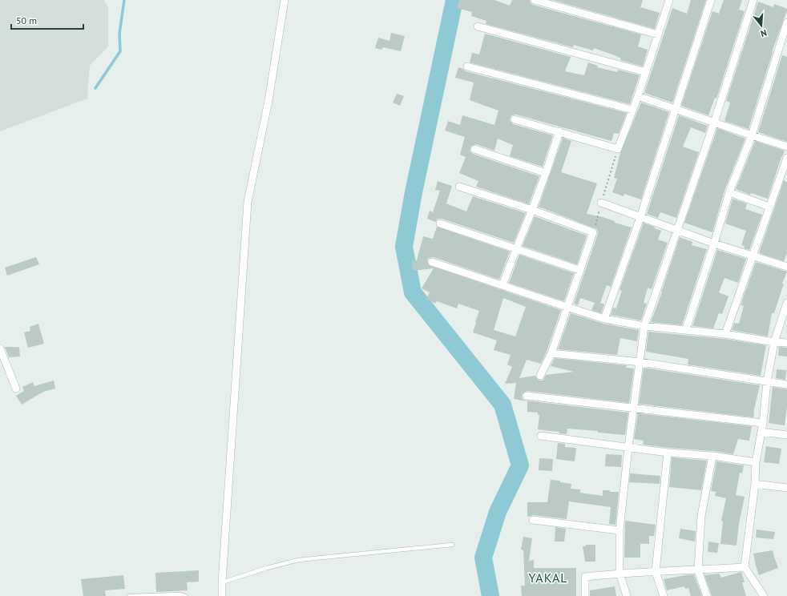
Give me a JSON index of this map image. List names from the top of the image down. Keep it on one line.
{"districts":["YAKAL"],"scale_bar":"50 m","north":"bottom"}
